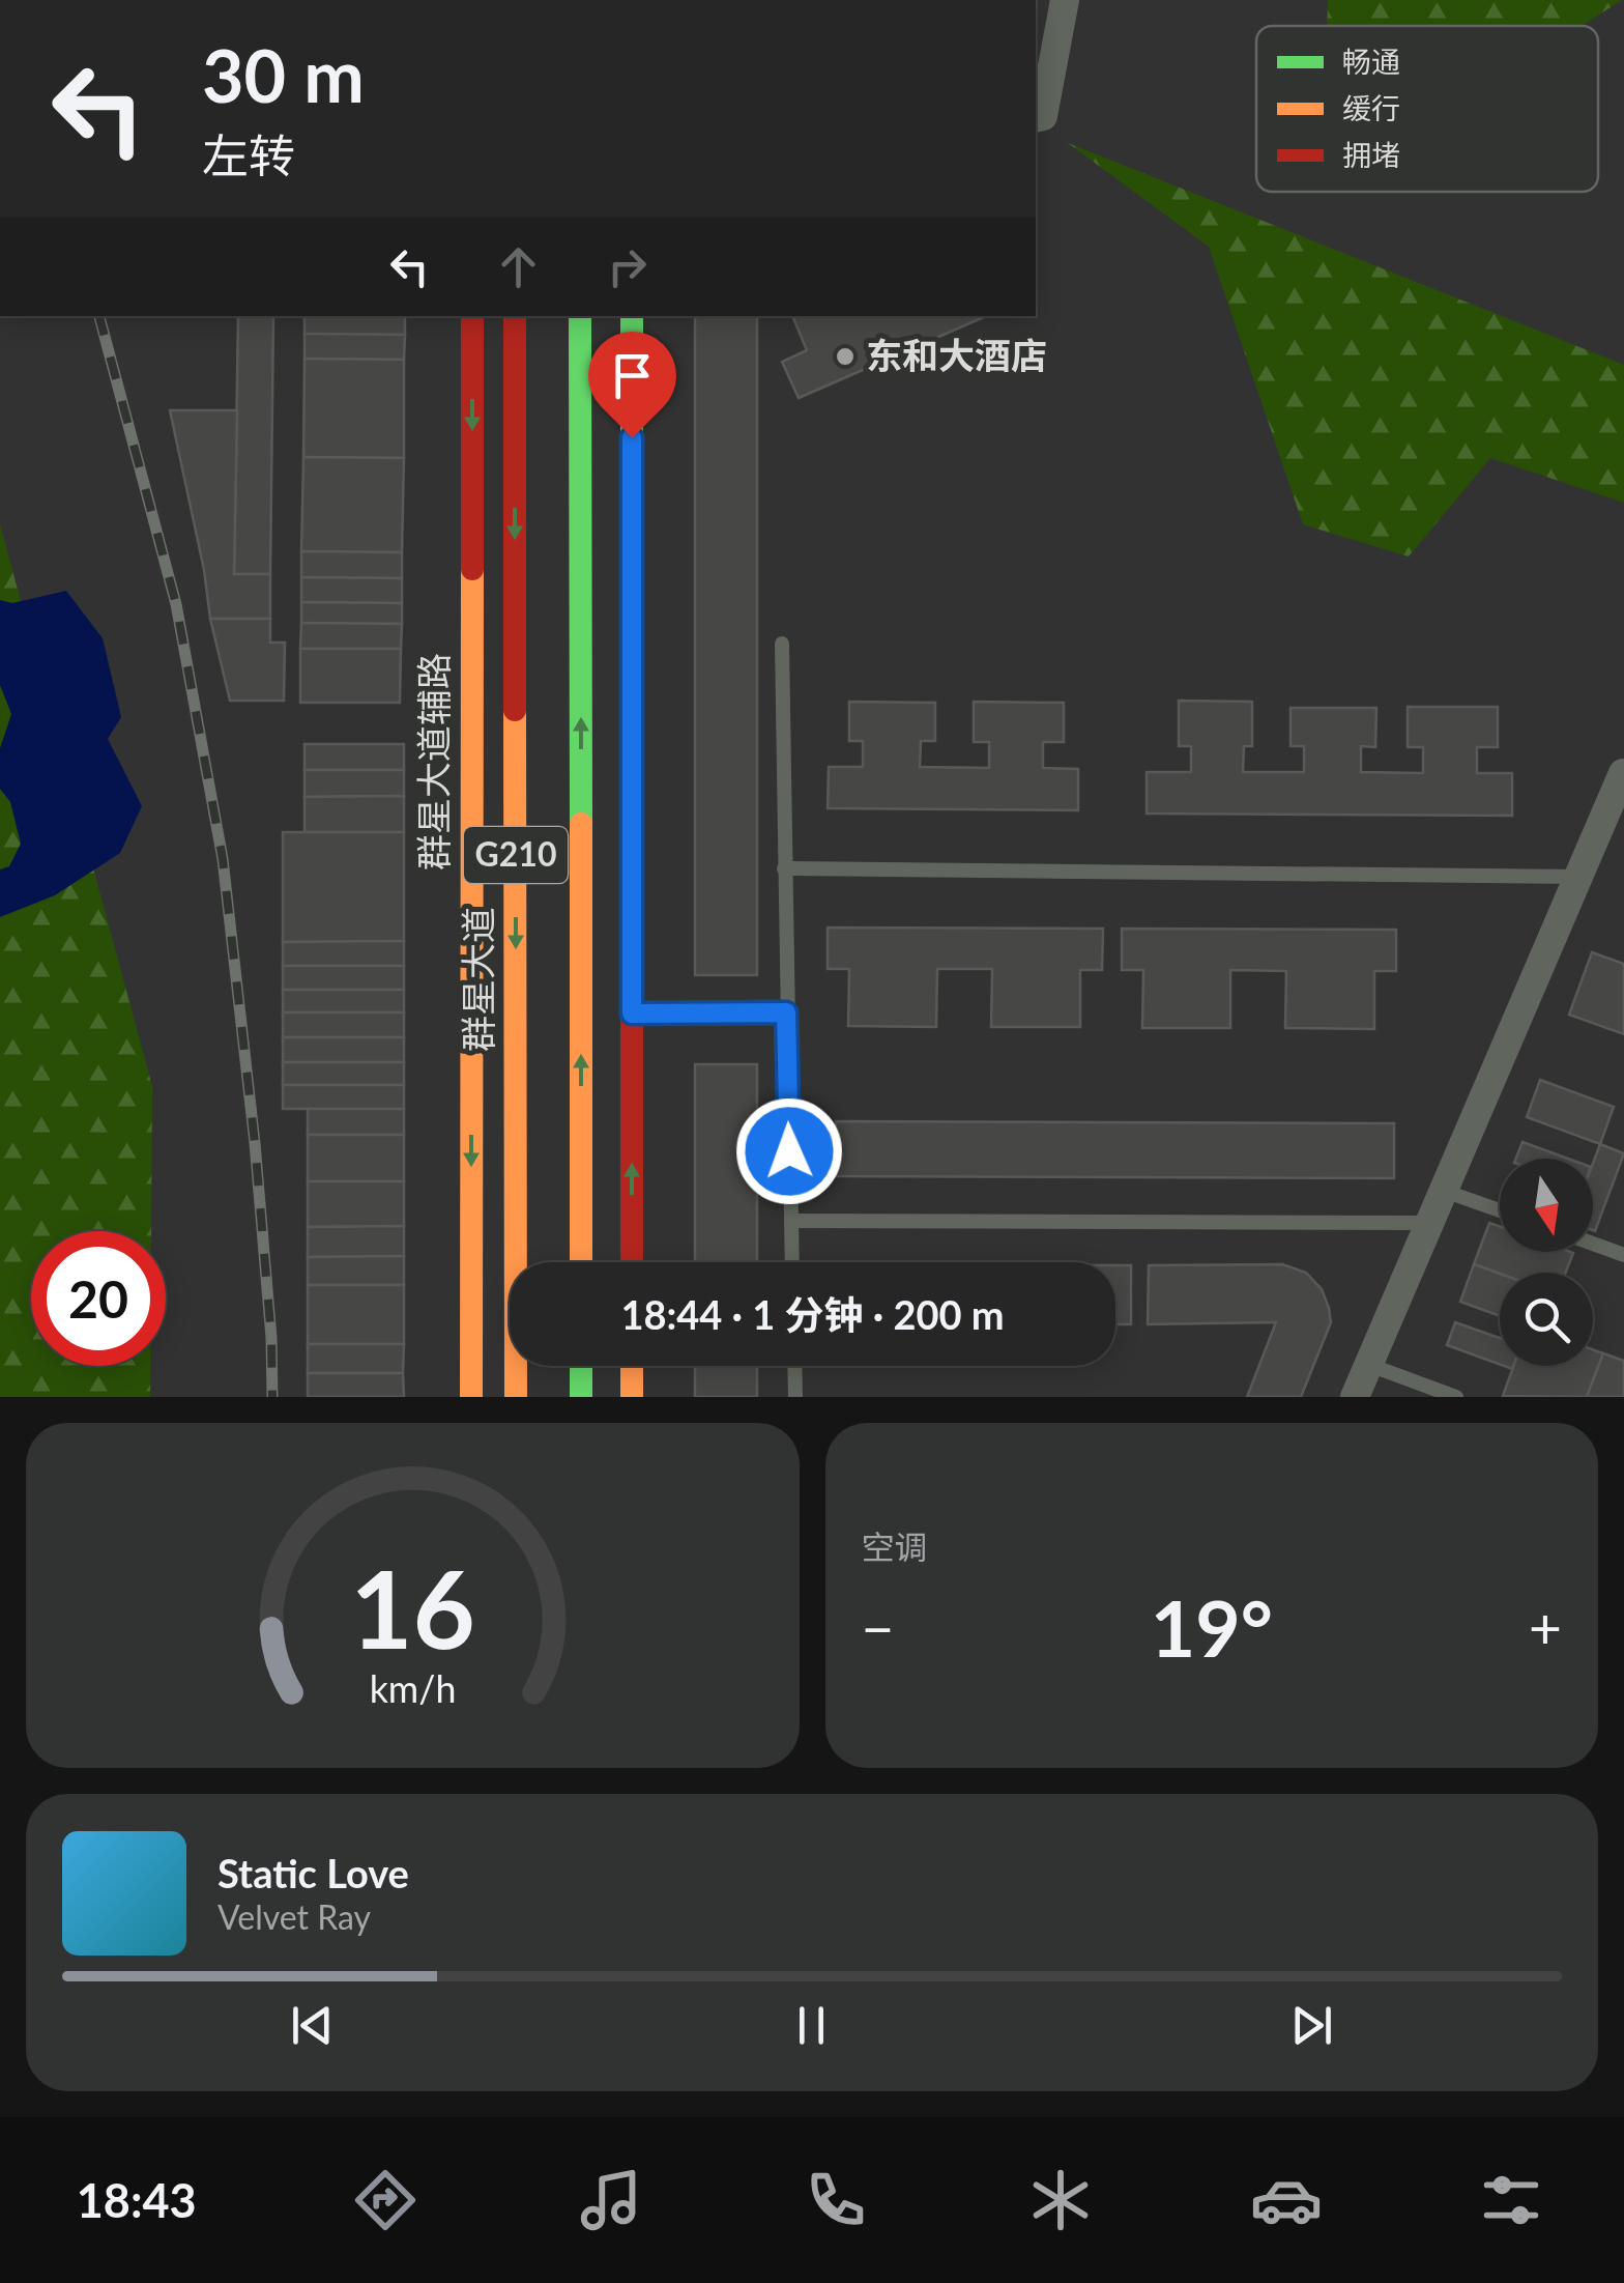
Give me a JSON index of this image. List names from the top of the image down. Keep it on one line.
{"streets":{"main road":["群星大道辅路","G210","群星大道"]},"places":["东和大酒店"],"legend":["畅通","缓行","拥堵"],"north":"bottom","page":{"turn":["30 m","左转"],"limit":"20","trip":"18:44 · 1 分钟 · 200 m","tile":"空调","heat":["−","19°","+"],"song":["Static Love","Velvet Ray"],"tabs":"18:43","gauge":["16","km/h"]}}
